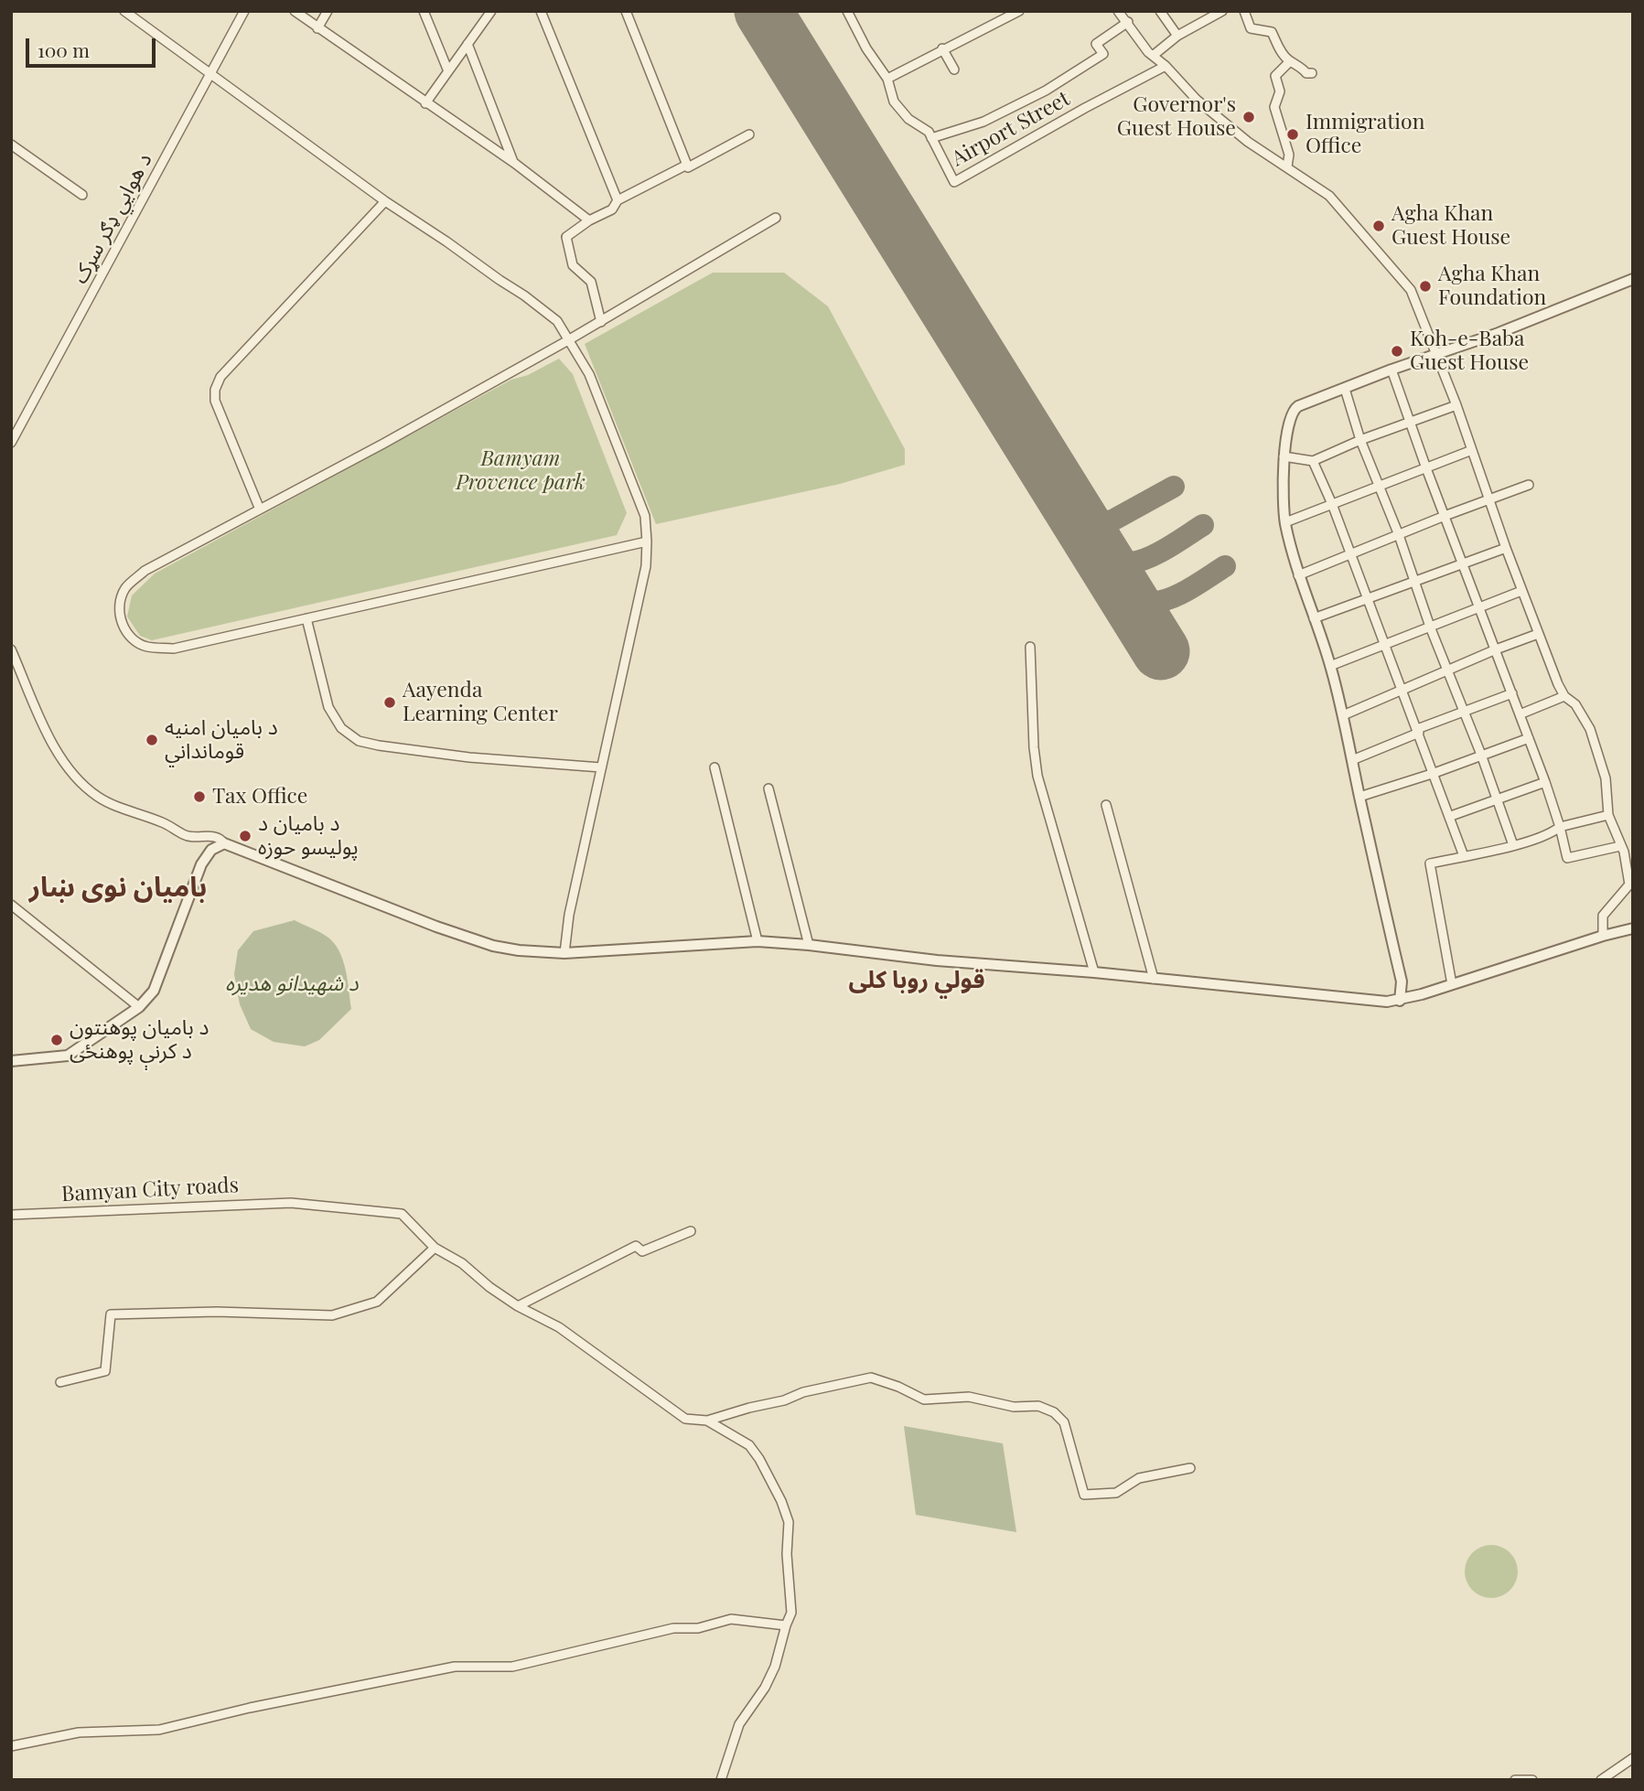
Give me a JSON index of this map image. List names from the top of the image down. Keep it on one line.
{"streets":{"street":["Airport Street","د هوايي ډګر سړک","Bamyan City roads"]},"districts":["باميان نوی ښار","قولي روبا کلی"],"parks":["Bamyam Provence park","د شهیدانو هدیره"],"places":["Governor's Guest House","Immigration Office","Agha Khan Guest House","Agha Khan Foundation","Koh-e-Baba Guest House","Aayenda Learning Center","د بامیان امنیه قومانداني","Tax Office","د بامیان د پولیسو حوزه","د بامیان پوهنتون د کرنې پوهنځی"],"scale_bar":"100 m"}
